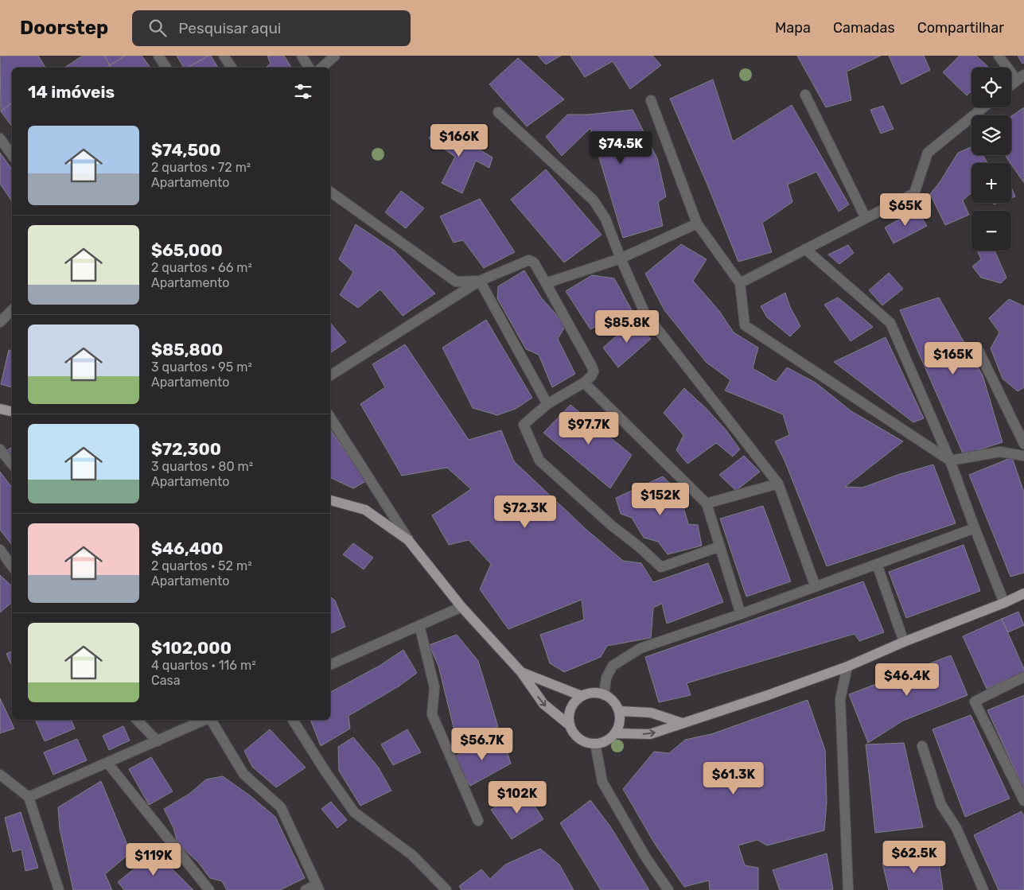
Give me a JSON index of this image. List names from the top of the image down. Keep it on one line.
{"page":{"header":"Doorstep","search":"Pesquisar aqui","nav":["Mapa","Camadas","Compartilhar"],"map_buttons":["+","−"],"heading":"14 imóveis","list":[{"name":"$74,500","note":"2 quartos · 72 m² · Apartamento"},{"name":"$65,000","note":"2 quartos · 66 m² · Apartamento"},{"name":"$85,800","note":"3 quartos · 95 m² · Apartamento"},{"name":"$72,300","note":"3 quartos · 80 m² · Apartamento"},{"name":"$46,400","note":"2 quartos · 52 m² · Apartamento"},{"name":"$102,000","note":"4 quartos · 116 m² · Casa"}],"price":["$166K","$74.5K","$65K","$85.8K","$165K","$97.7K","$152K","$72.3K","$46.4K","$56.7K","$61.3K","$102K","$62.5K","$119K"]}}
